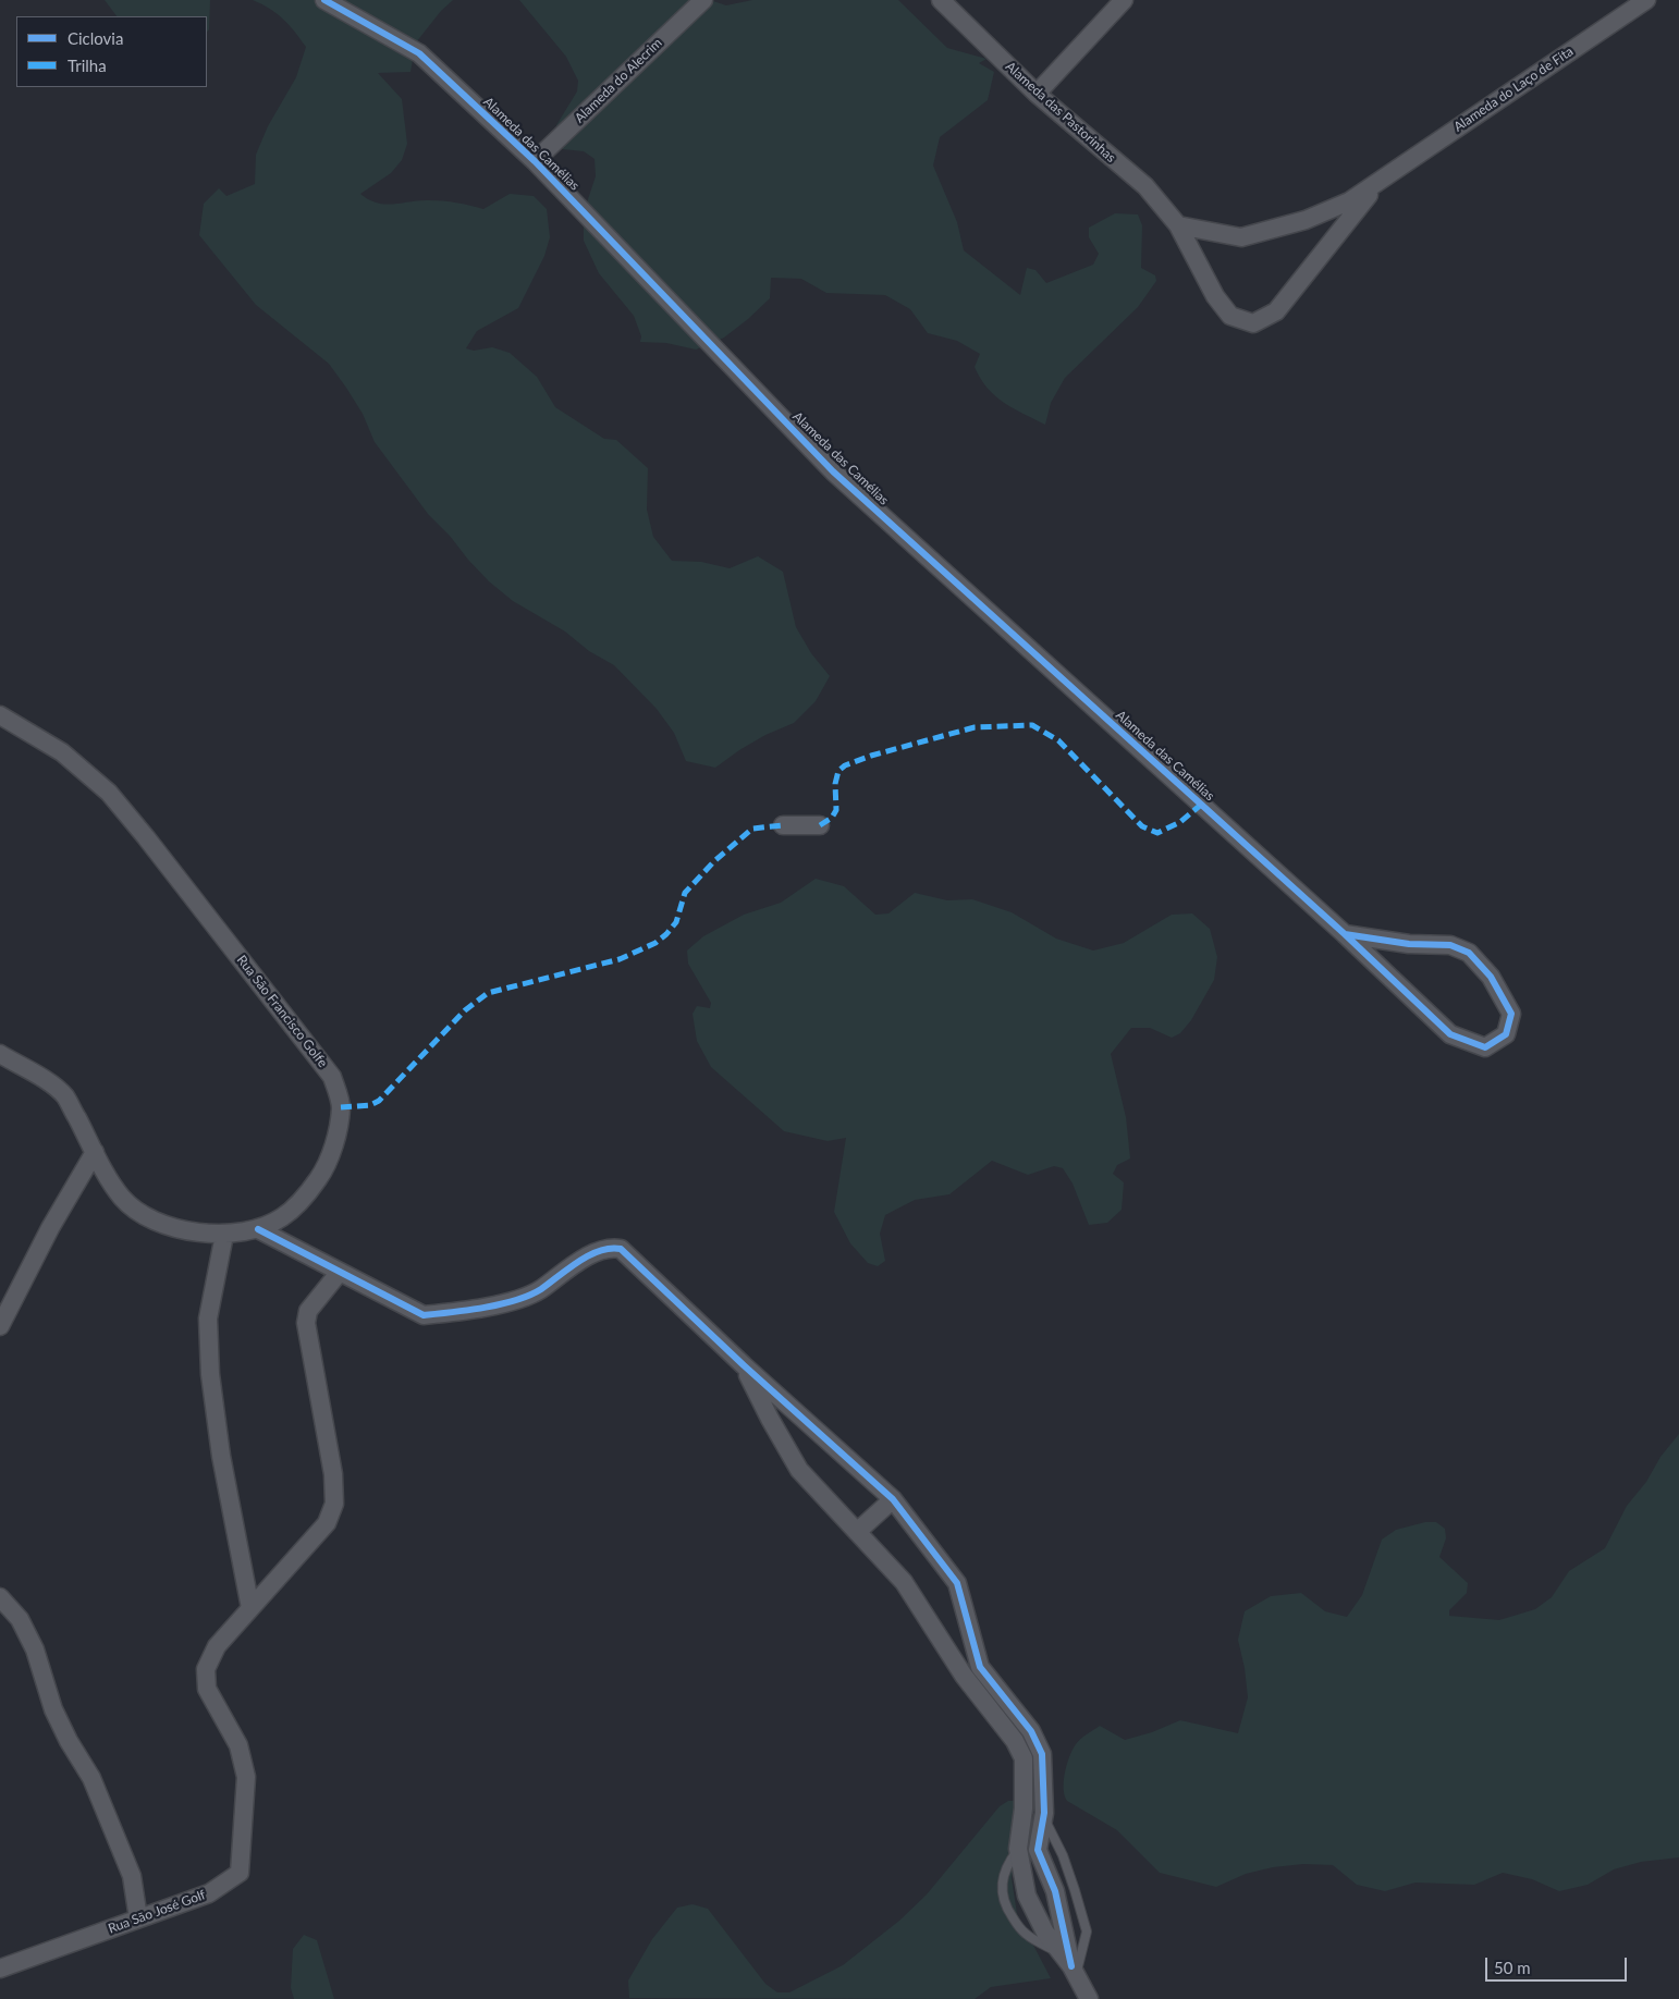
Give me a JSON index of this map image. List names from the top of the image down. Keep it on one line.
{"streets":{"street":["Alameda do Alecrim","Alameda do Laço de Fita","Alameda das Pastorinhas","Alameda das Camélias","Rua São Francisco Golfe","Rua São José Golf"]},"crossings":[["Alameda do Alecrim","Alameda das Camélias"],["Alameda do Laço de Fita","Alameda das Pastorinhas"]],"legend":["Ciclovia","Trilha"],"scale_bar":"50 m"}
